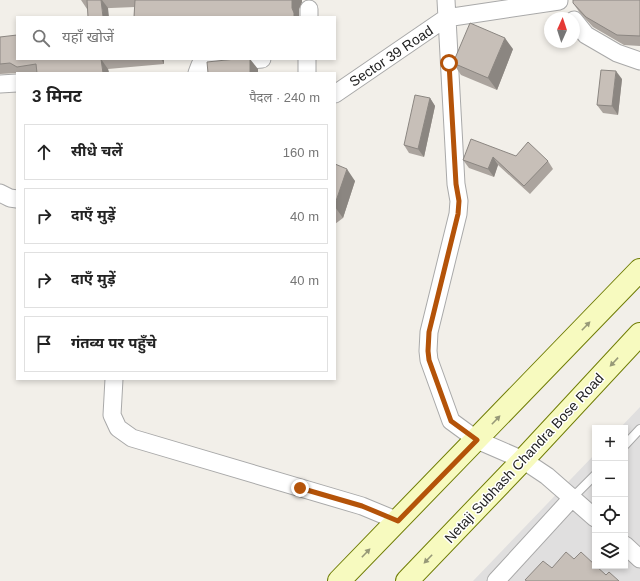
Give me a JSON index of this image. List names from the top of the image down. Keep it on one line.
{"streets":{"main road":["Netaji Subhash Chandra Bose Road"],"street":["Sector 39 Road"]},"north":"top","page":{"search":"यहाँ खोजें","heading":["3 मिनट","पैदल · 240 m"],"list":[["सीधे चलें","160 m"],["दाएँ मुड़ें","40 m"],["दाएँ मुड़ें","40 m"],"गंतव्य पर पहुँचे"],"map_buttons":["+","−"]}}
